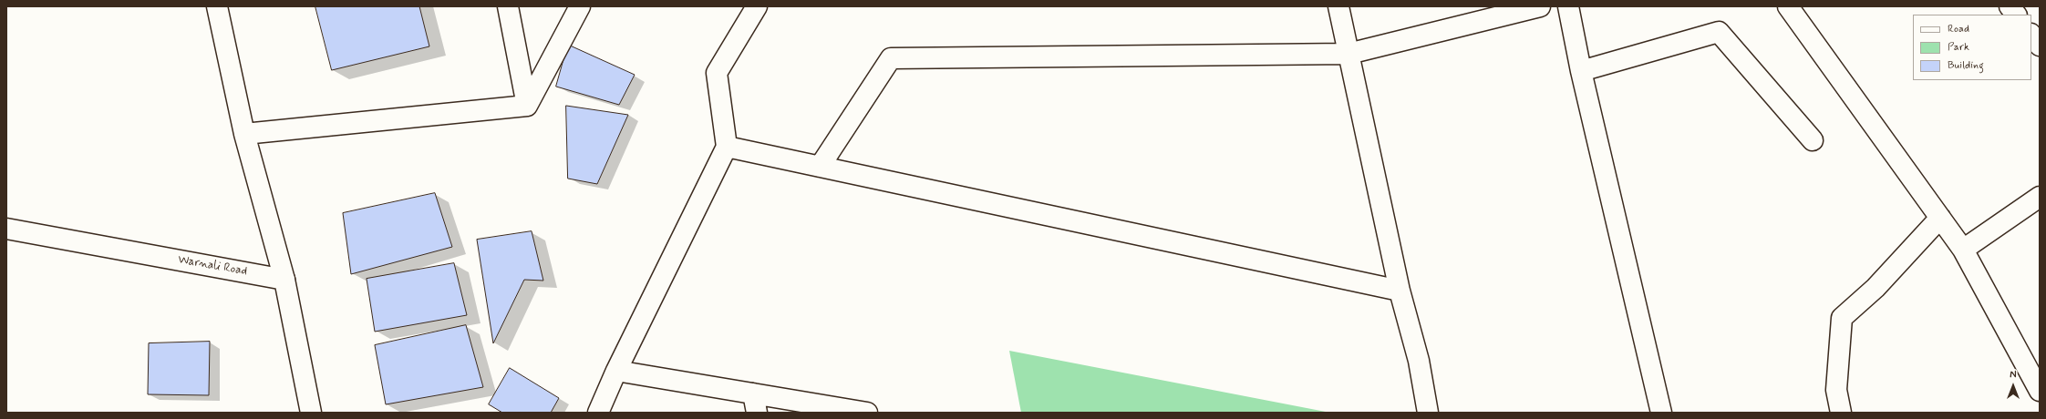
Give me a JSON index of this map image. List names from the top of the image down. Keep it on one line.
{"streets":{"street":["Warnali Road"]},"legend":["Road","Park","Building"],"north":"top"}
